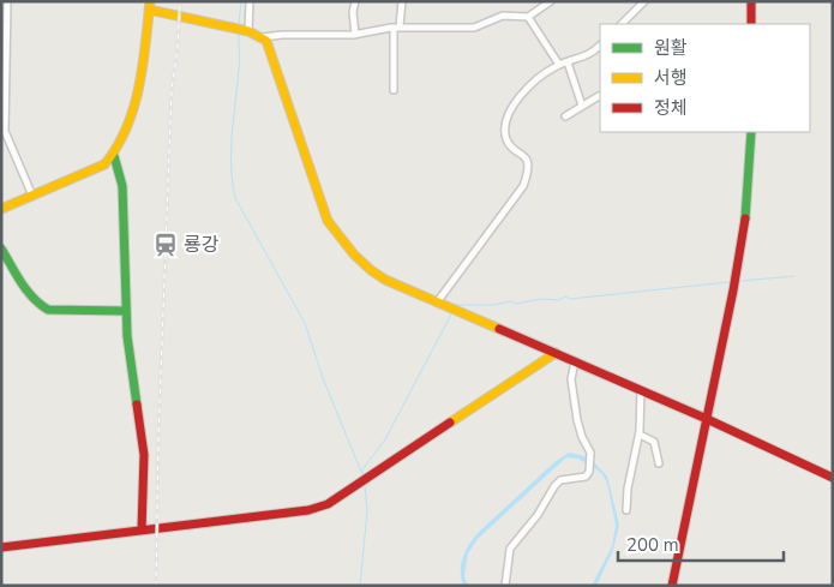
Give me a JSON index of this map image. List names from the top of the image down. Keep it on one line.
{"places":{"station":["룡강"]},"legend":["원활","서행","정체"],"scale_bar":"200 m"}
